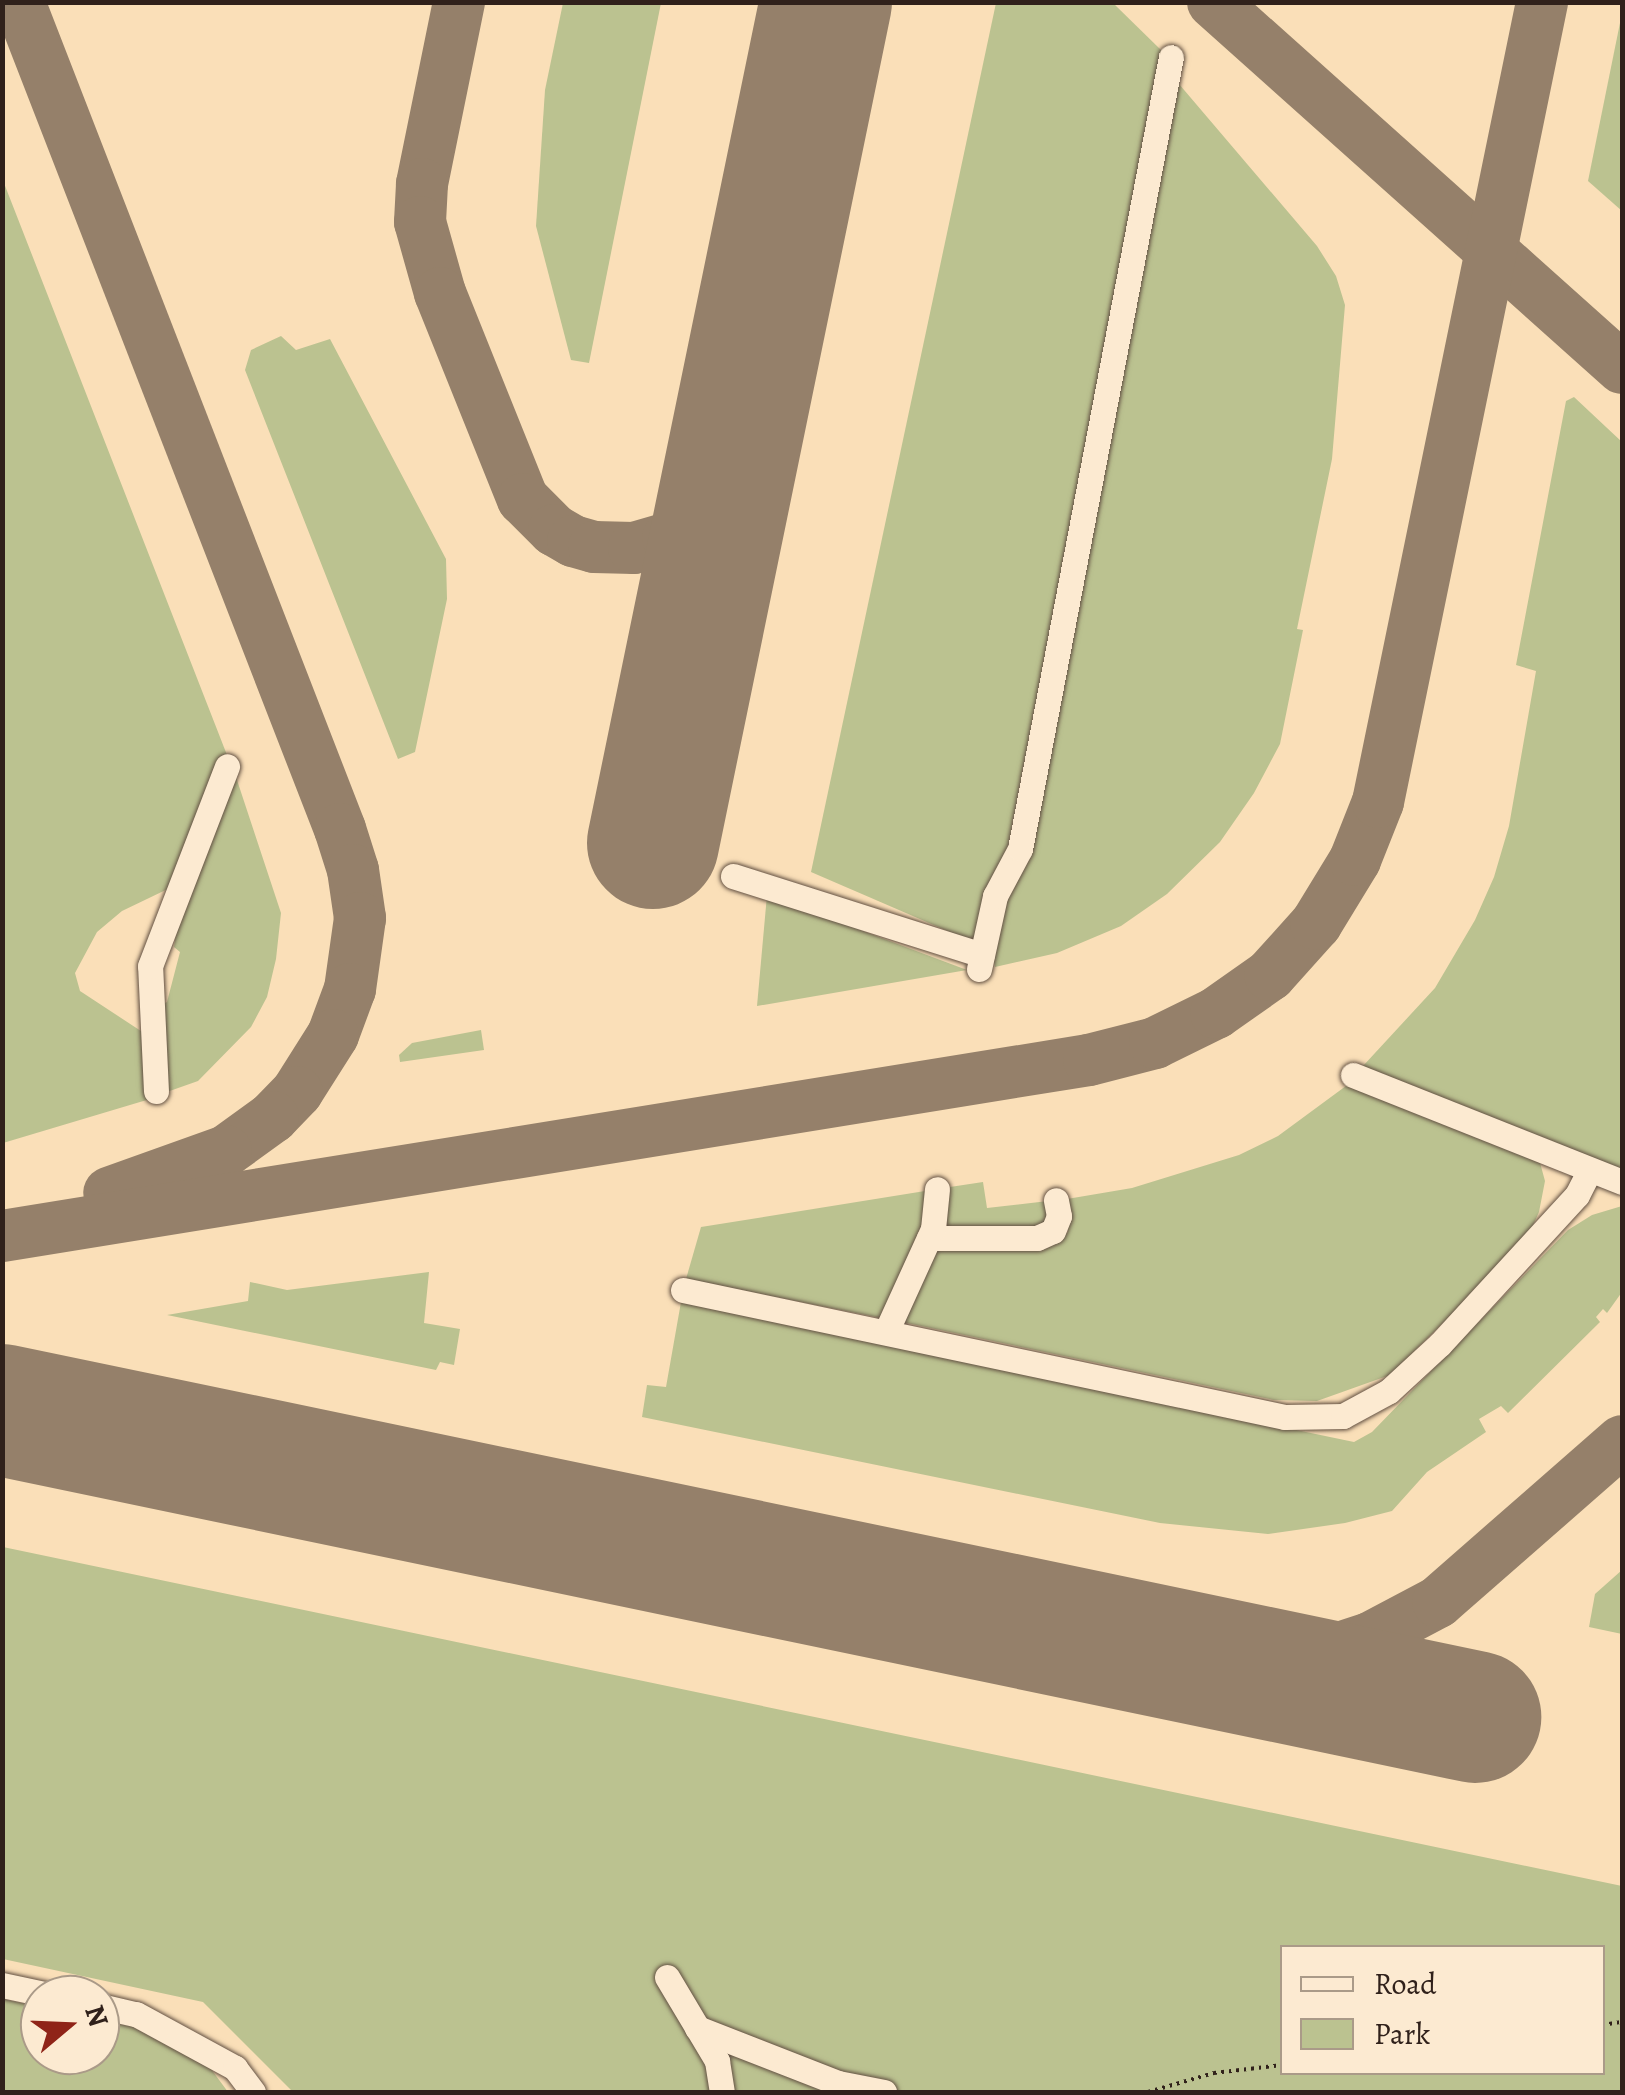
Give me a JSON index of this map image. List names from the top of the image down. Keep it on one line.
{"legend":["Road","Park"],"north":"right"}
